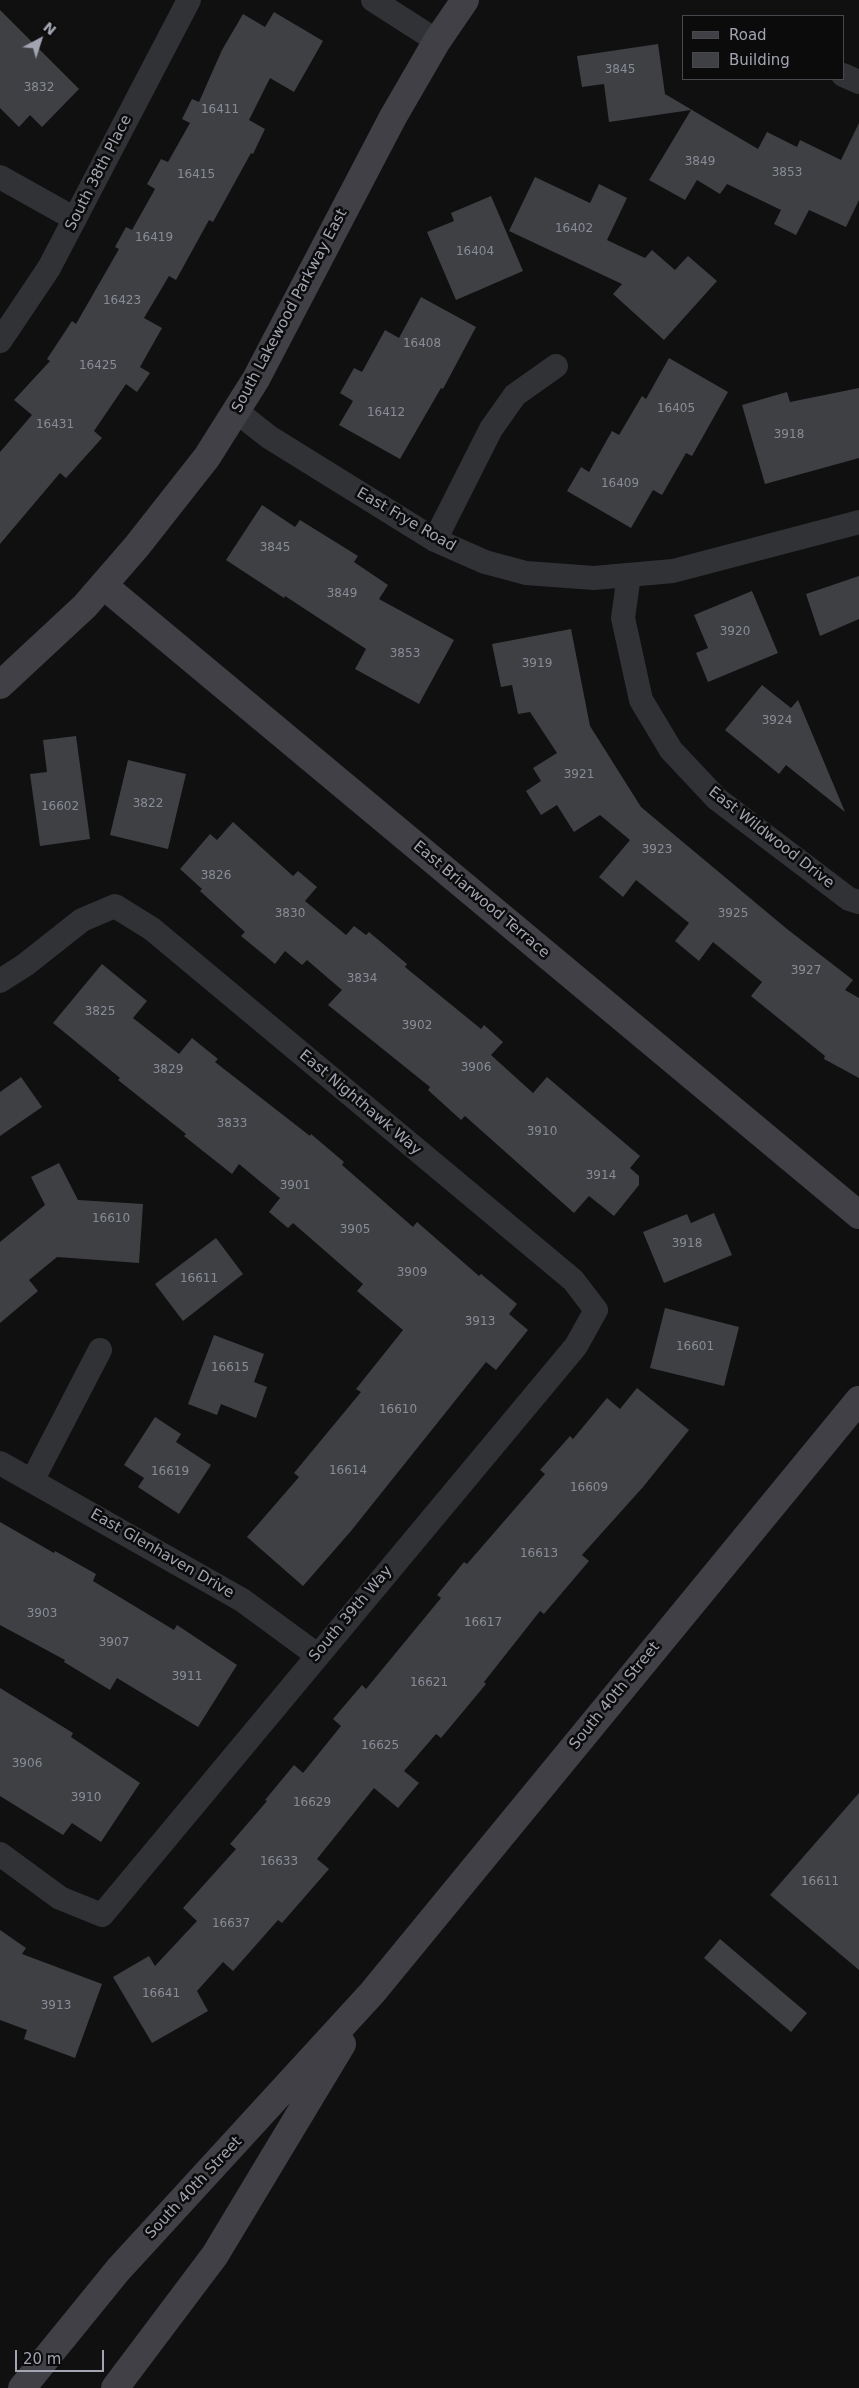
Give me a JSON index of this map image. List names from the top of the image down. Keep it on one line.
{"streets":{"street":["South 38th Place","South Lakewood Parkway East","East Frye Road","East Wildwood Drive","East Briarwood Terrace","East Nighthawk Way","East Glenhaven Drive","South 39th Way","South 40th Street"]},"crossings":[["South Lakewood Parkway East","East Frye Road"],["South Lakewood Parkway East","East Briarwood Terrace"],["East Frye Road","East Wildwood Drive"],["East Nighthawk Way","South 39th Way"],["East Glenhaven Drive","South 39th Way"]],"house_numbers":["3845","3832","16411","3849","3853","16415","16402","16419","16404","16423","16408","16425","16405","16412","16431","3918","16409","3845","3849","3920","3853","3919","3924","3921","3822","16602","3923","3826","3830","3925","3927","3834","3825","3902","3906","3829","3833","3910","3914","3901","16610","3905","3918","3909","16611","3913","16601","16615","16610","16614","16619","16609","16613","3903","16617","3907","3911","16621","16625","3906","3910","16629","16633","16611","16637","16641","3913"],"legend":["Road","Building"],"scale_bar":"20 m","north":"top right"}
